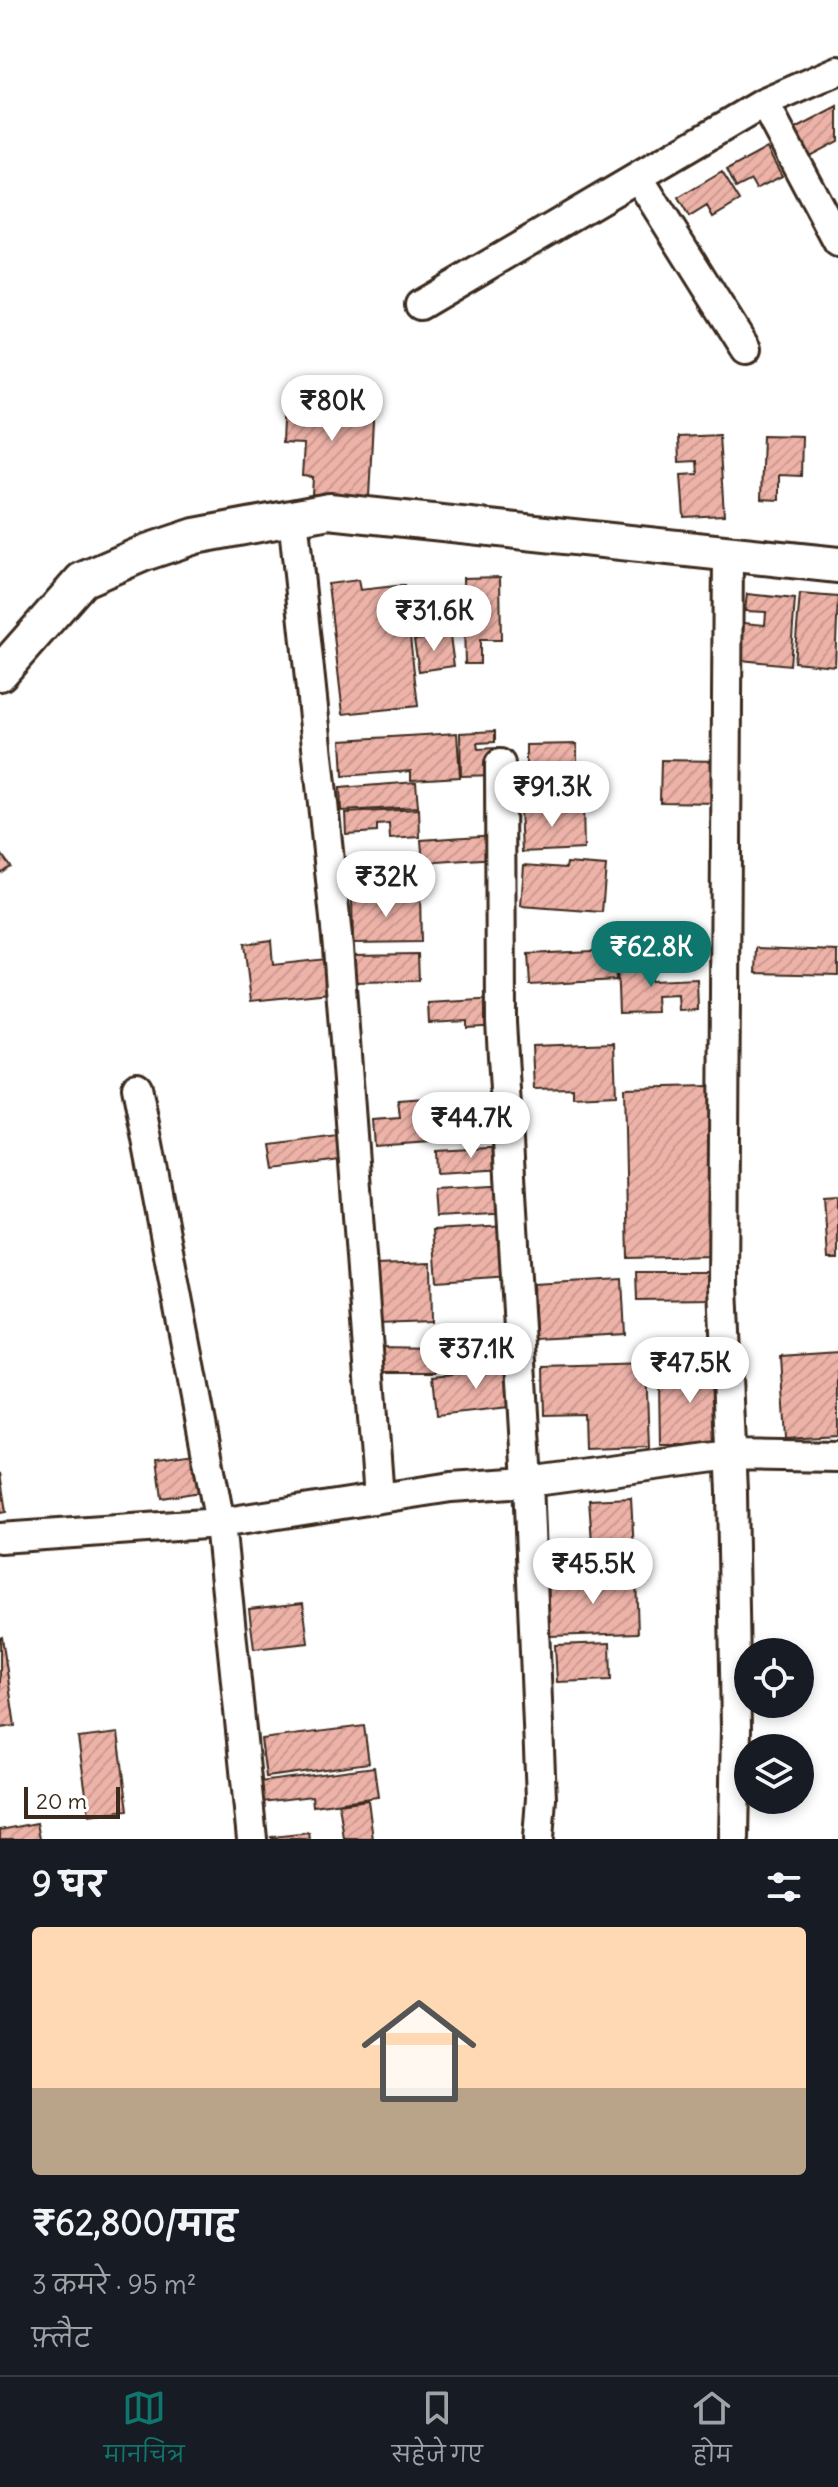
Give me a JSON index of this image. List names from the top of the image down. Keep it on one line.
{"scale_bar":"20 m","page":{"price":["₹80K","₹31.6K","₹91.3K","₹32K","₹62.8K","₹44.7K","₹37.1K","₹47.5K","₹45.5K"],"scale":"20 m","heading":"9 घर","list":[{"name":"₹62,800/माह","note":"3 कमरे · 95 m² · फ़्लैट"}],"tabs":["मानचित्र","सहेजे गए","होम"]}}
